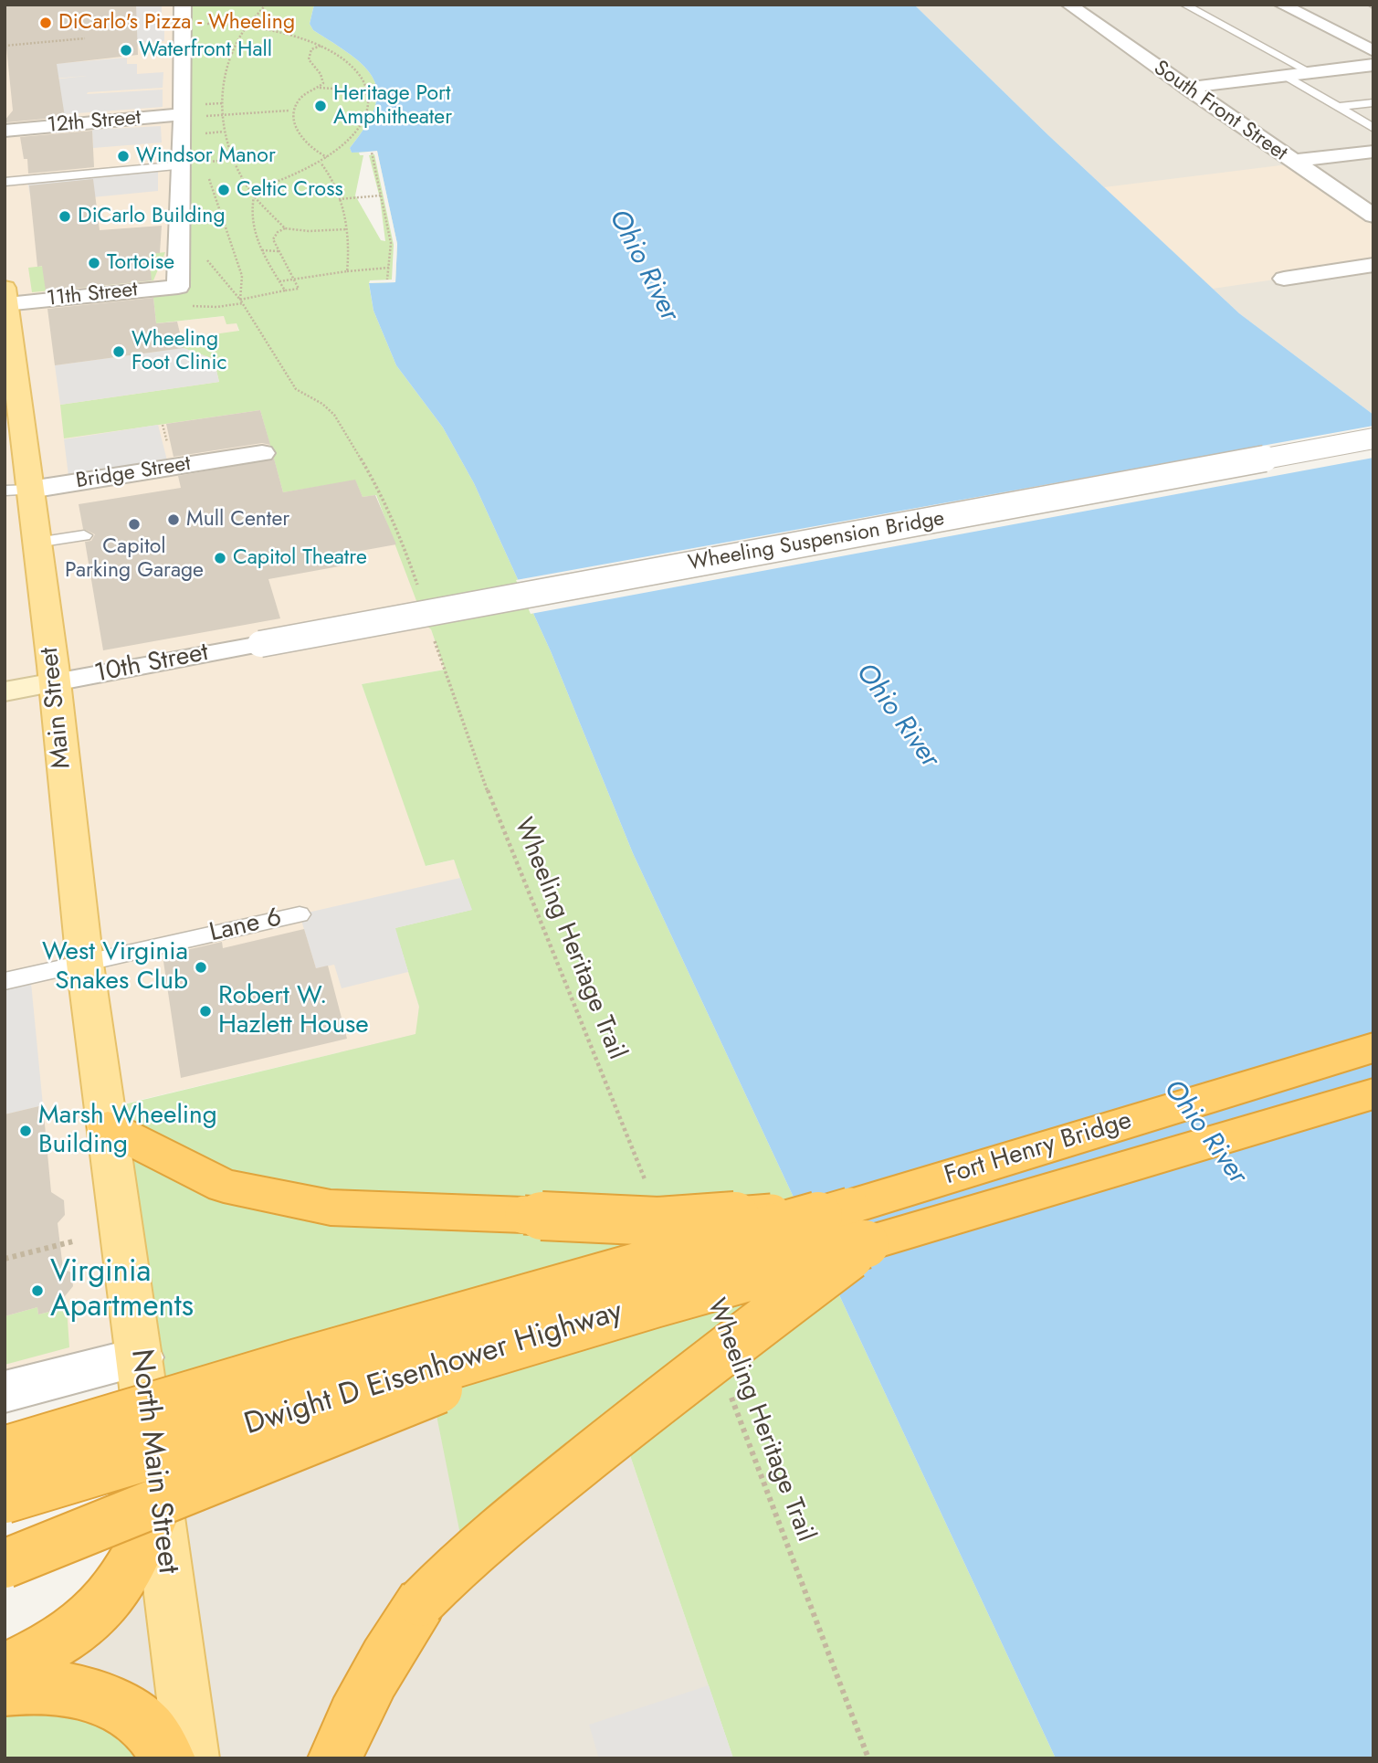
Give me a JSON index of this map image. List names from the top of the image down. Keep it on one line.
{"streets":{"highway":["Fort Henry Bridge","Dwight D Eisenhower Highway"],"main road":["10th Street","Main Street","North Main Street"],"street":["South Front Street","12th Street","11th Street","Bridge Street","Wheeling Suspension Bridge"],"lane":["Lane 6"],"path":["Wheeling Heritage Trail"]},"crossings":[["11th Street","Main Street"],["Bridge Street","Main Street"],["Wheeling Suspension Bridge","10th Street"],["10th Street","Main Street"],["Main Street","Lane 6"],["Main Street","North Main Street"],["Fort Henry Bridge","Dwight D Eisenhower Highway"]],"water":["Ohio River"],"places":["DiCarlo's Pizza - Wheeling","Waterfront Hall","Heritage Port Amphitheater","Windsor Manor","Celtic Cross","DiCarlo Building","Tortoise","Wheeling Foot Clinic","Mull Center","Capitol Parking Garage","Capitol Theatre","West Virginia Snakes Club","Robert W. Hazlett House","Marsh Wheeling Building","Virginia Apartments"]}
